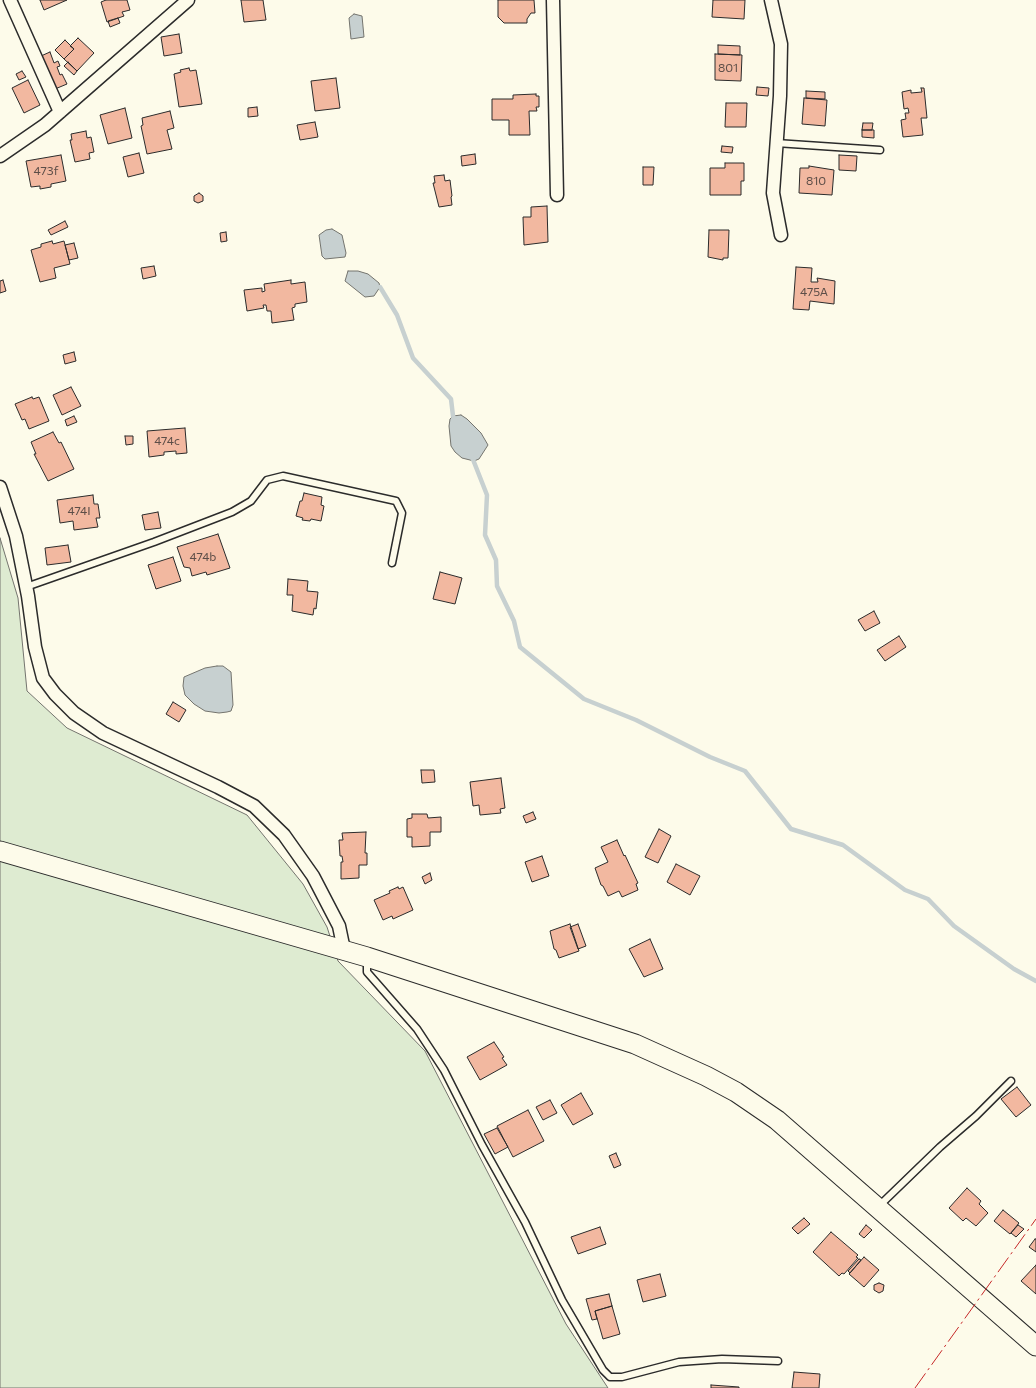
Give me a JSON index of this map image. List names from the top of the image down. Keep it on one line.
{"house_numbers":["801","473f","810","475A","474c","474I","474b"]}
